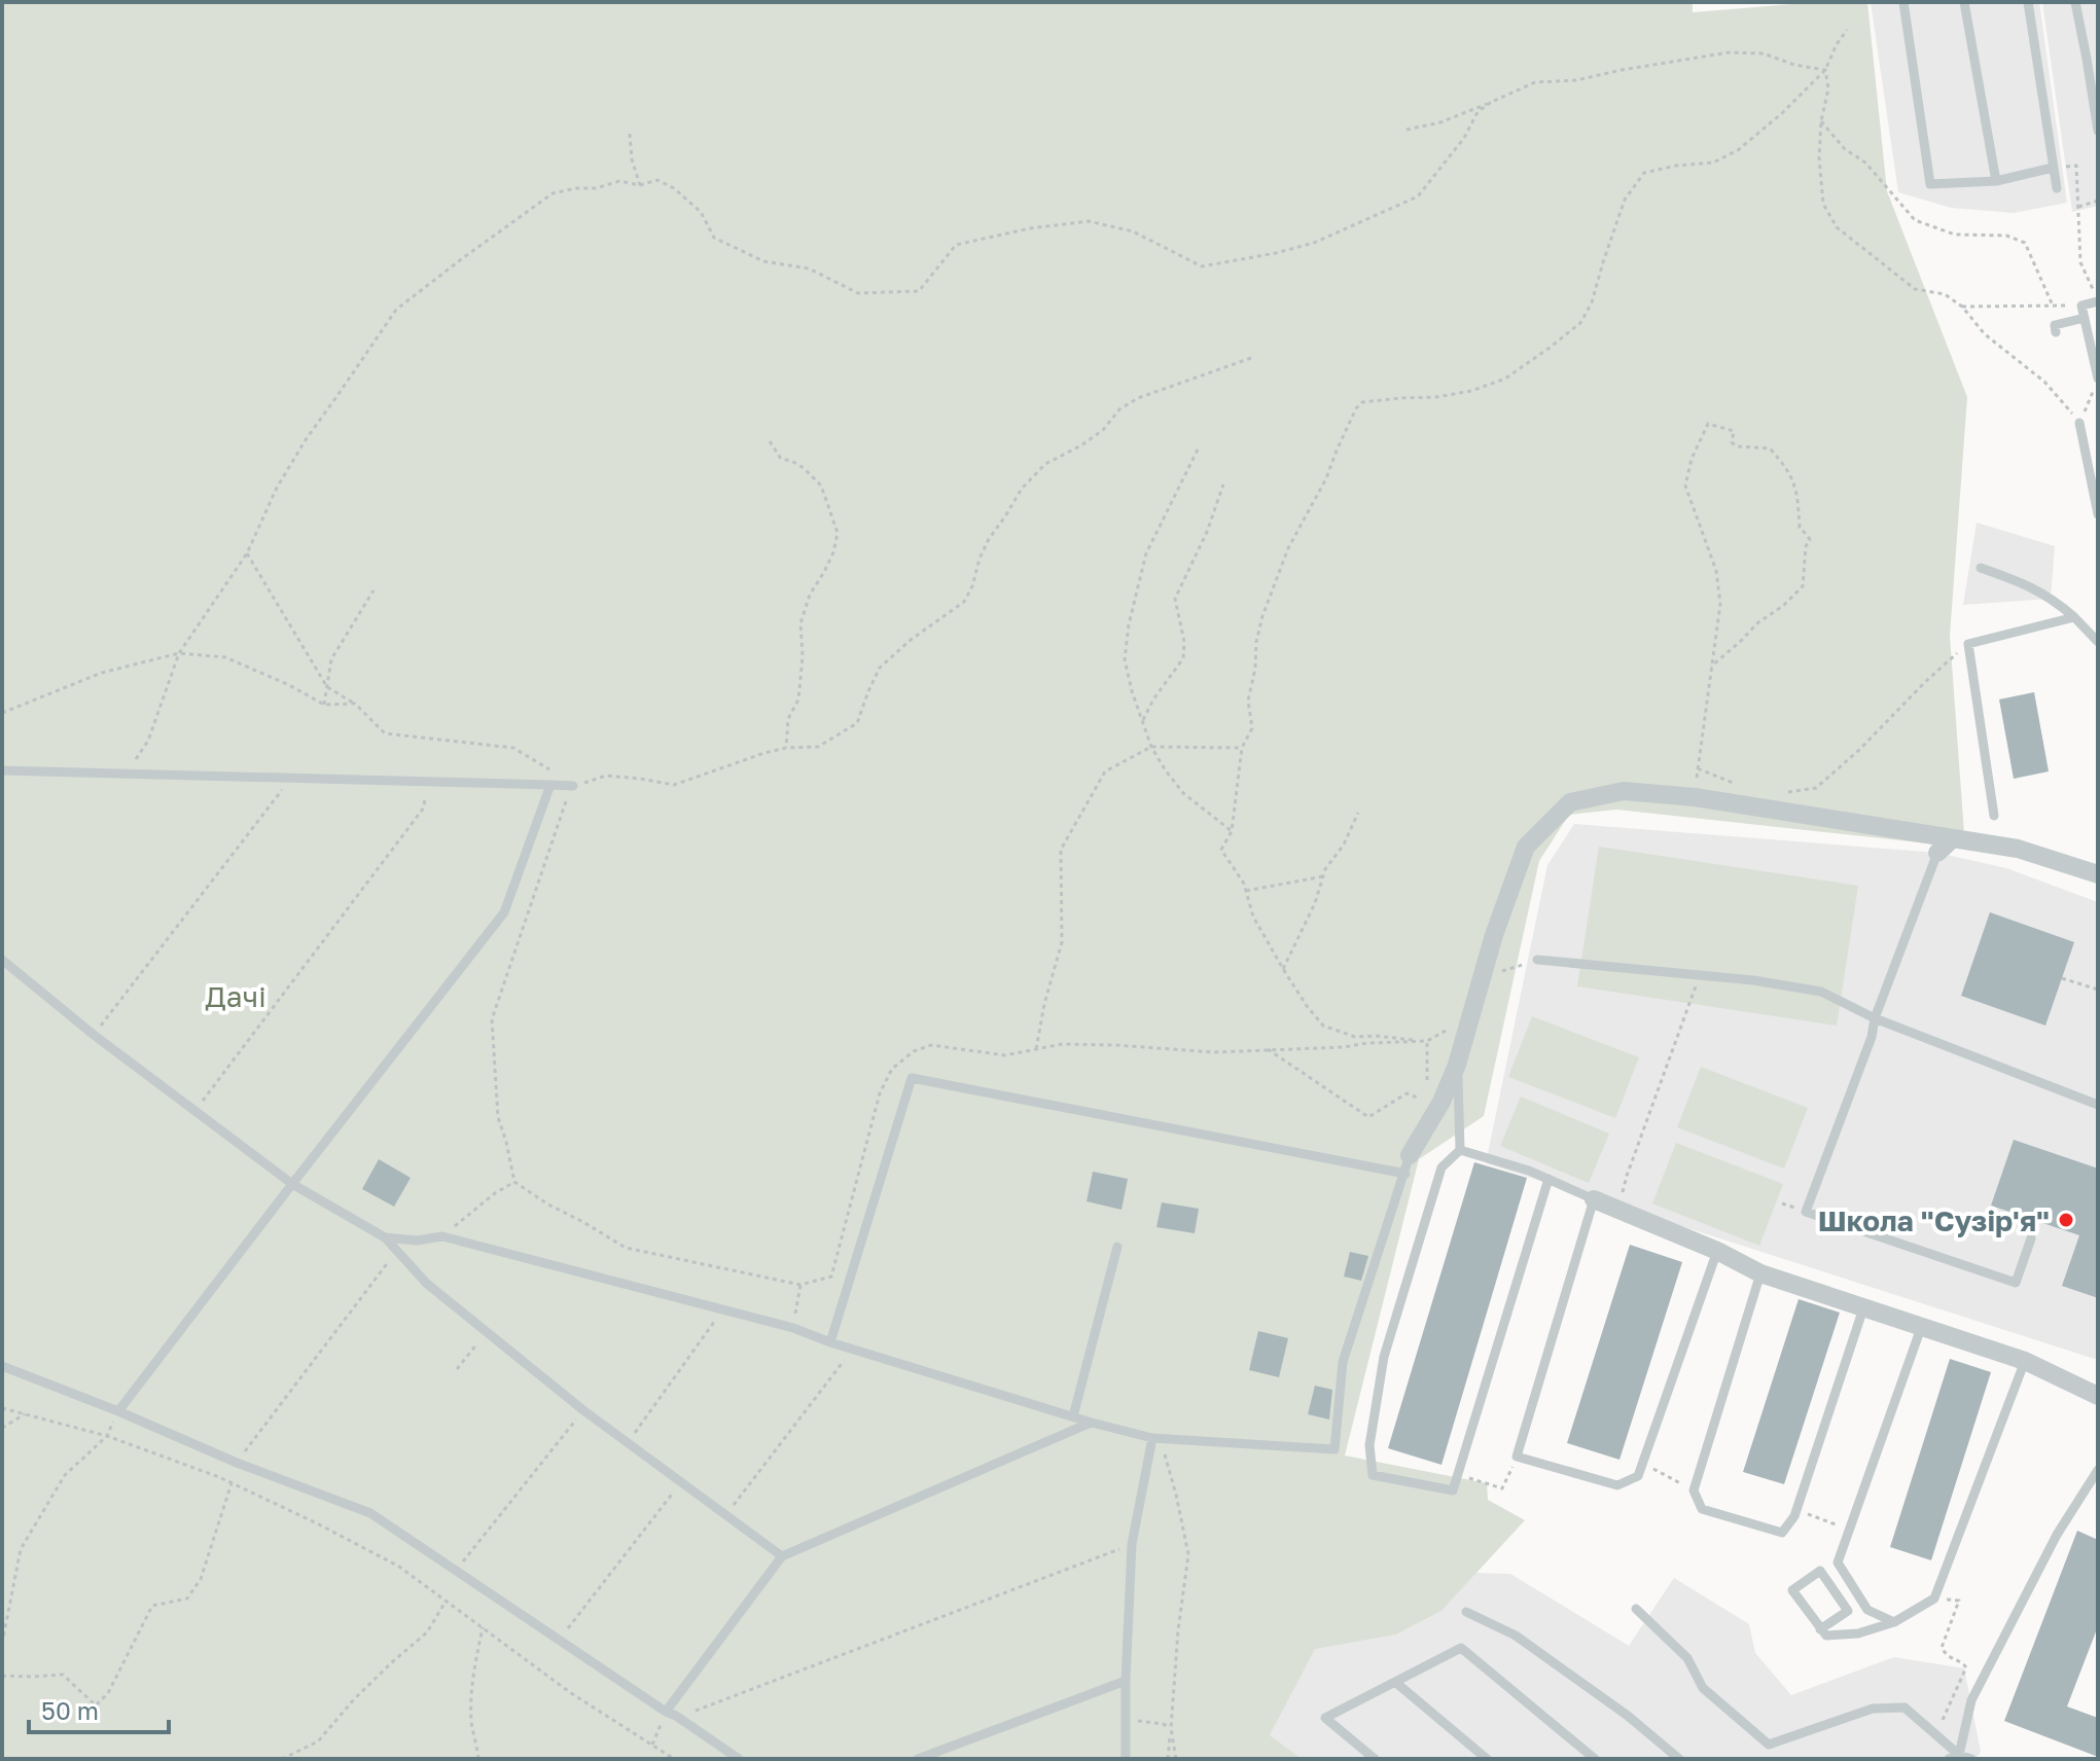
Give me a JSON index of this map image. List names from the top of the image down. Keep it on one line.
{"parks":["Дачі"],"places":["Школа \"Сузір'я\""],"scale_bar":"50 m"}
